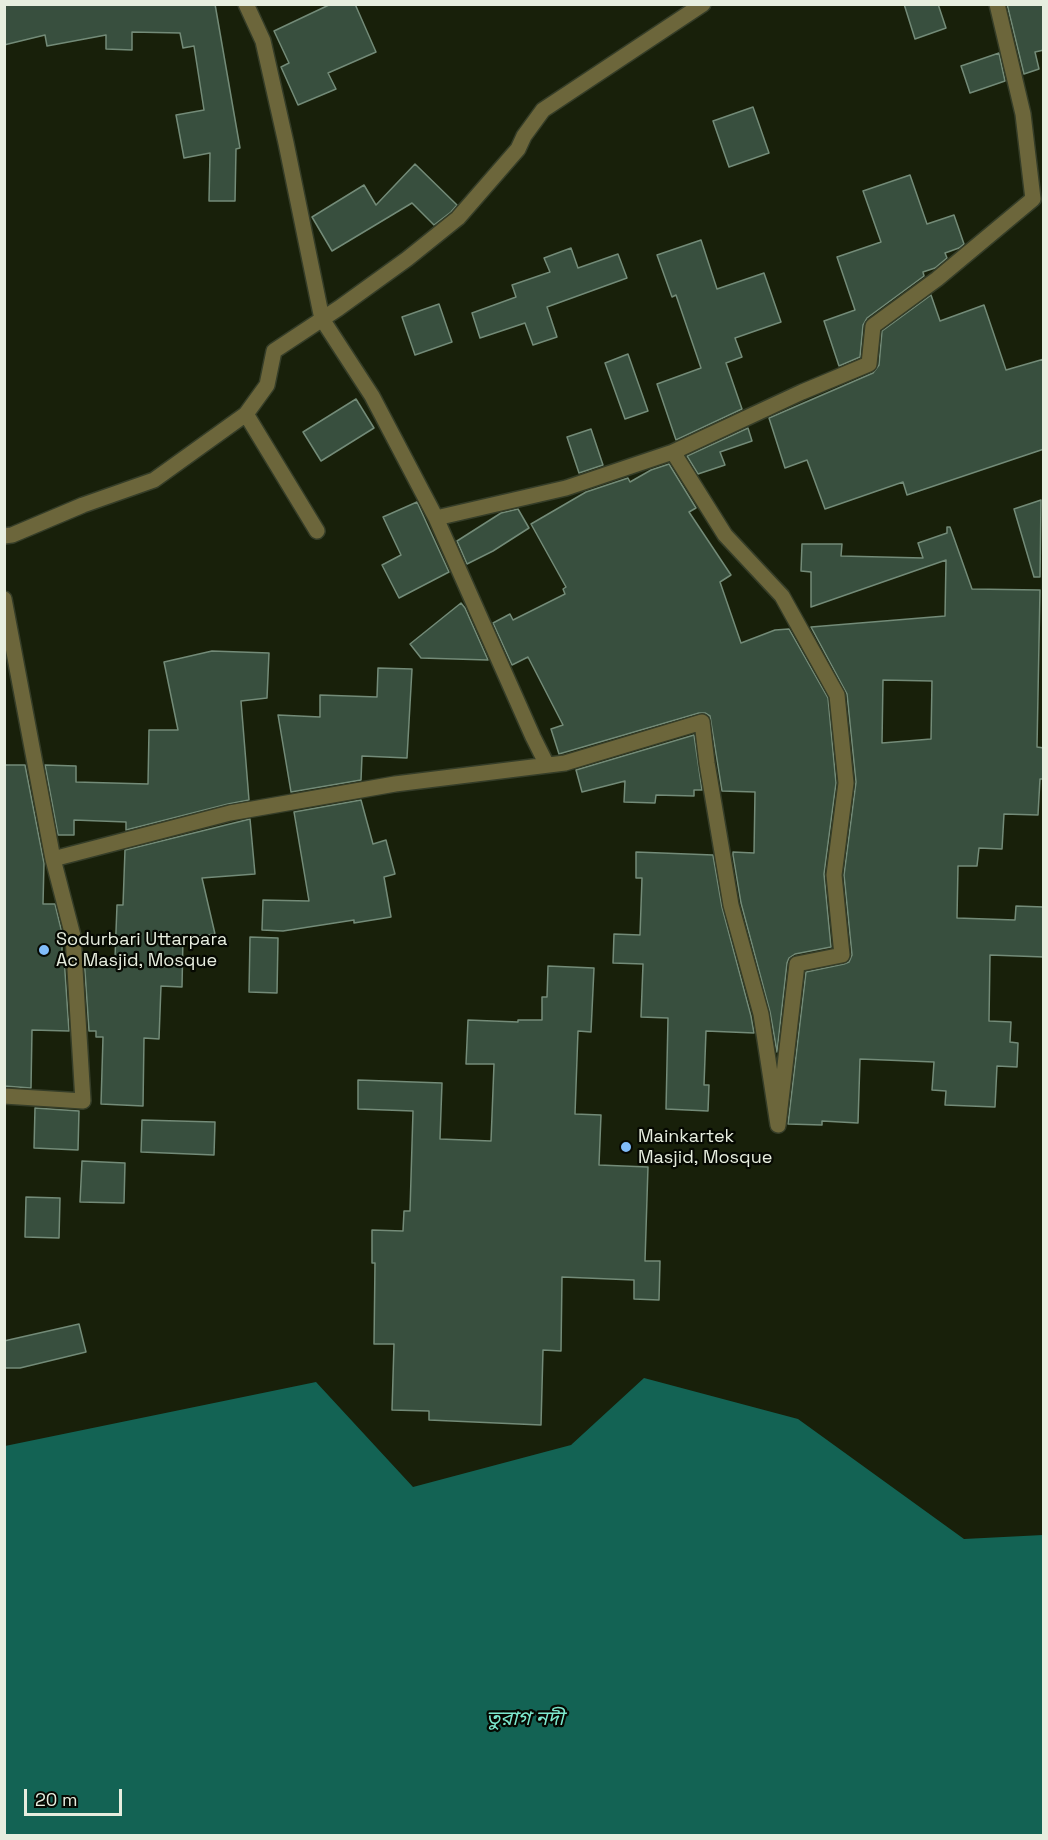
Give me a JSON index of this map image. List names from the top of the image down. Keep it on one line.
{"water":["তুরাগ নদী"],"places":["Sodurbari Uttarpara Ac Masjid, Mosque","Mainkartek Masjid, Mosque"],"scale_bar":"20 m"}
